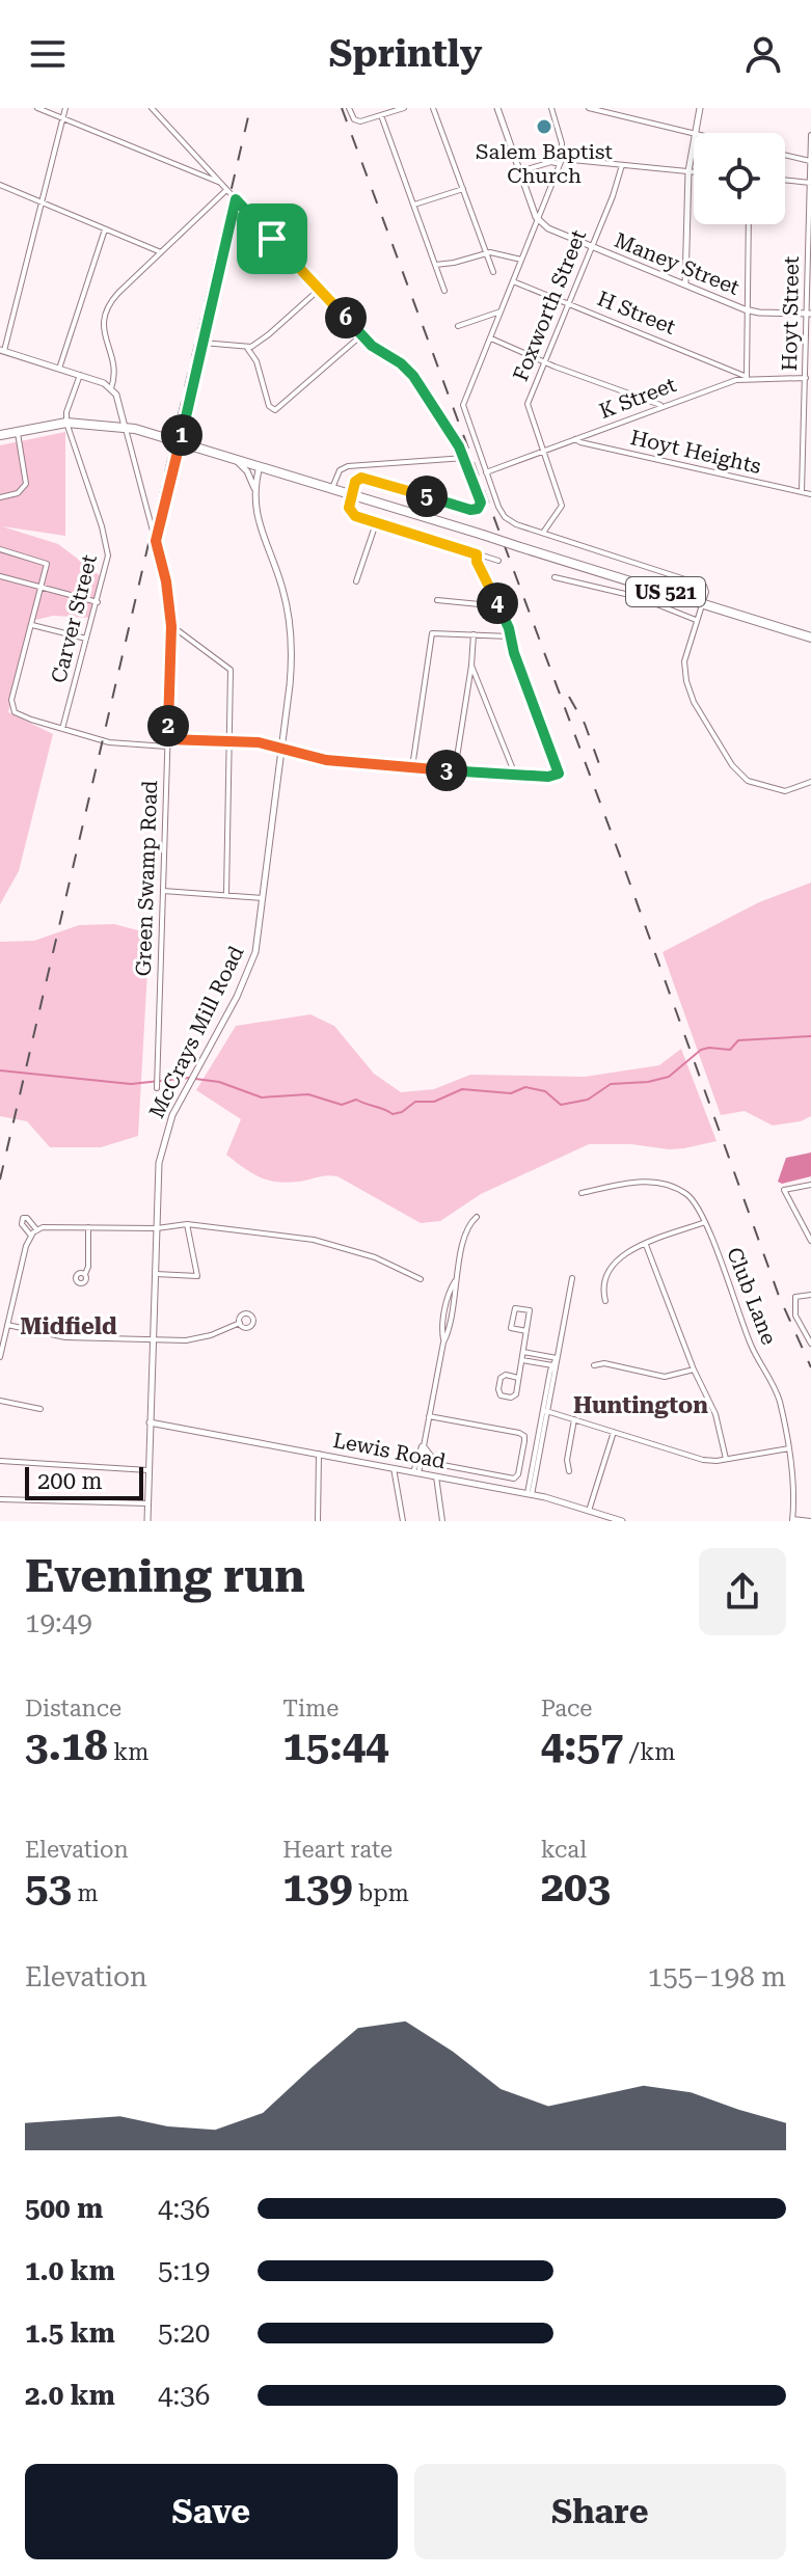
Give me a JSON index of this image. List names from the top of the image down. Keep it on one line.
{"streets":{"highway":["US 521"],"street":["Maney Street","Foxworth Street","H Street","Hoyt Street","K Street","Hoyt Heights","Carver Street","Green Swamp Road","McCrays Mill Road","Club Lane","Lewis Road"]},"crossings":[["Maney Street","Foxworth Street"],["Maney Street","Hoyt Street"],["Foxworth Street","H Street"],["Foxworth Street","K Street"],["H Street","K Street"],["Hoyt Street","K Street"],["Hoyt Street","Hoyt Heights"],["K Street","Hoyt Heights"],["US 521","Carver Street"],["US 521","Green Swamp Road"],["US 521","McCrays Mill Road"],["McCrays Mill Road","Lewis Road"]],"districts":["Midfield","Huntington"],"places":["Salem Baptist Church"],"scale_bar":"200 m","page":{"header":"Sprintly","pins":["6","1","5","4","2","3"],"scale":"200 m","heading":["Evening run","19:49"],"stats":[["Distance","3.18 km"],["Time","15:44"],["Pace","4:57 /km"],["Elevation","53 m"],["Heart rate","139 bpm"],["kcal","203"]],"chart":["Elevation","155–198 m"],"list":[{"name":"500 m","note":"4:36"},{"name":"1.0 km","note":"5:19"},{"name":"1.5 km","note":"5:20"},{"name":"2.0 km","note":"4:36"}],"buttons":["Save","Share"]}}
